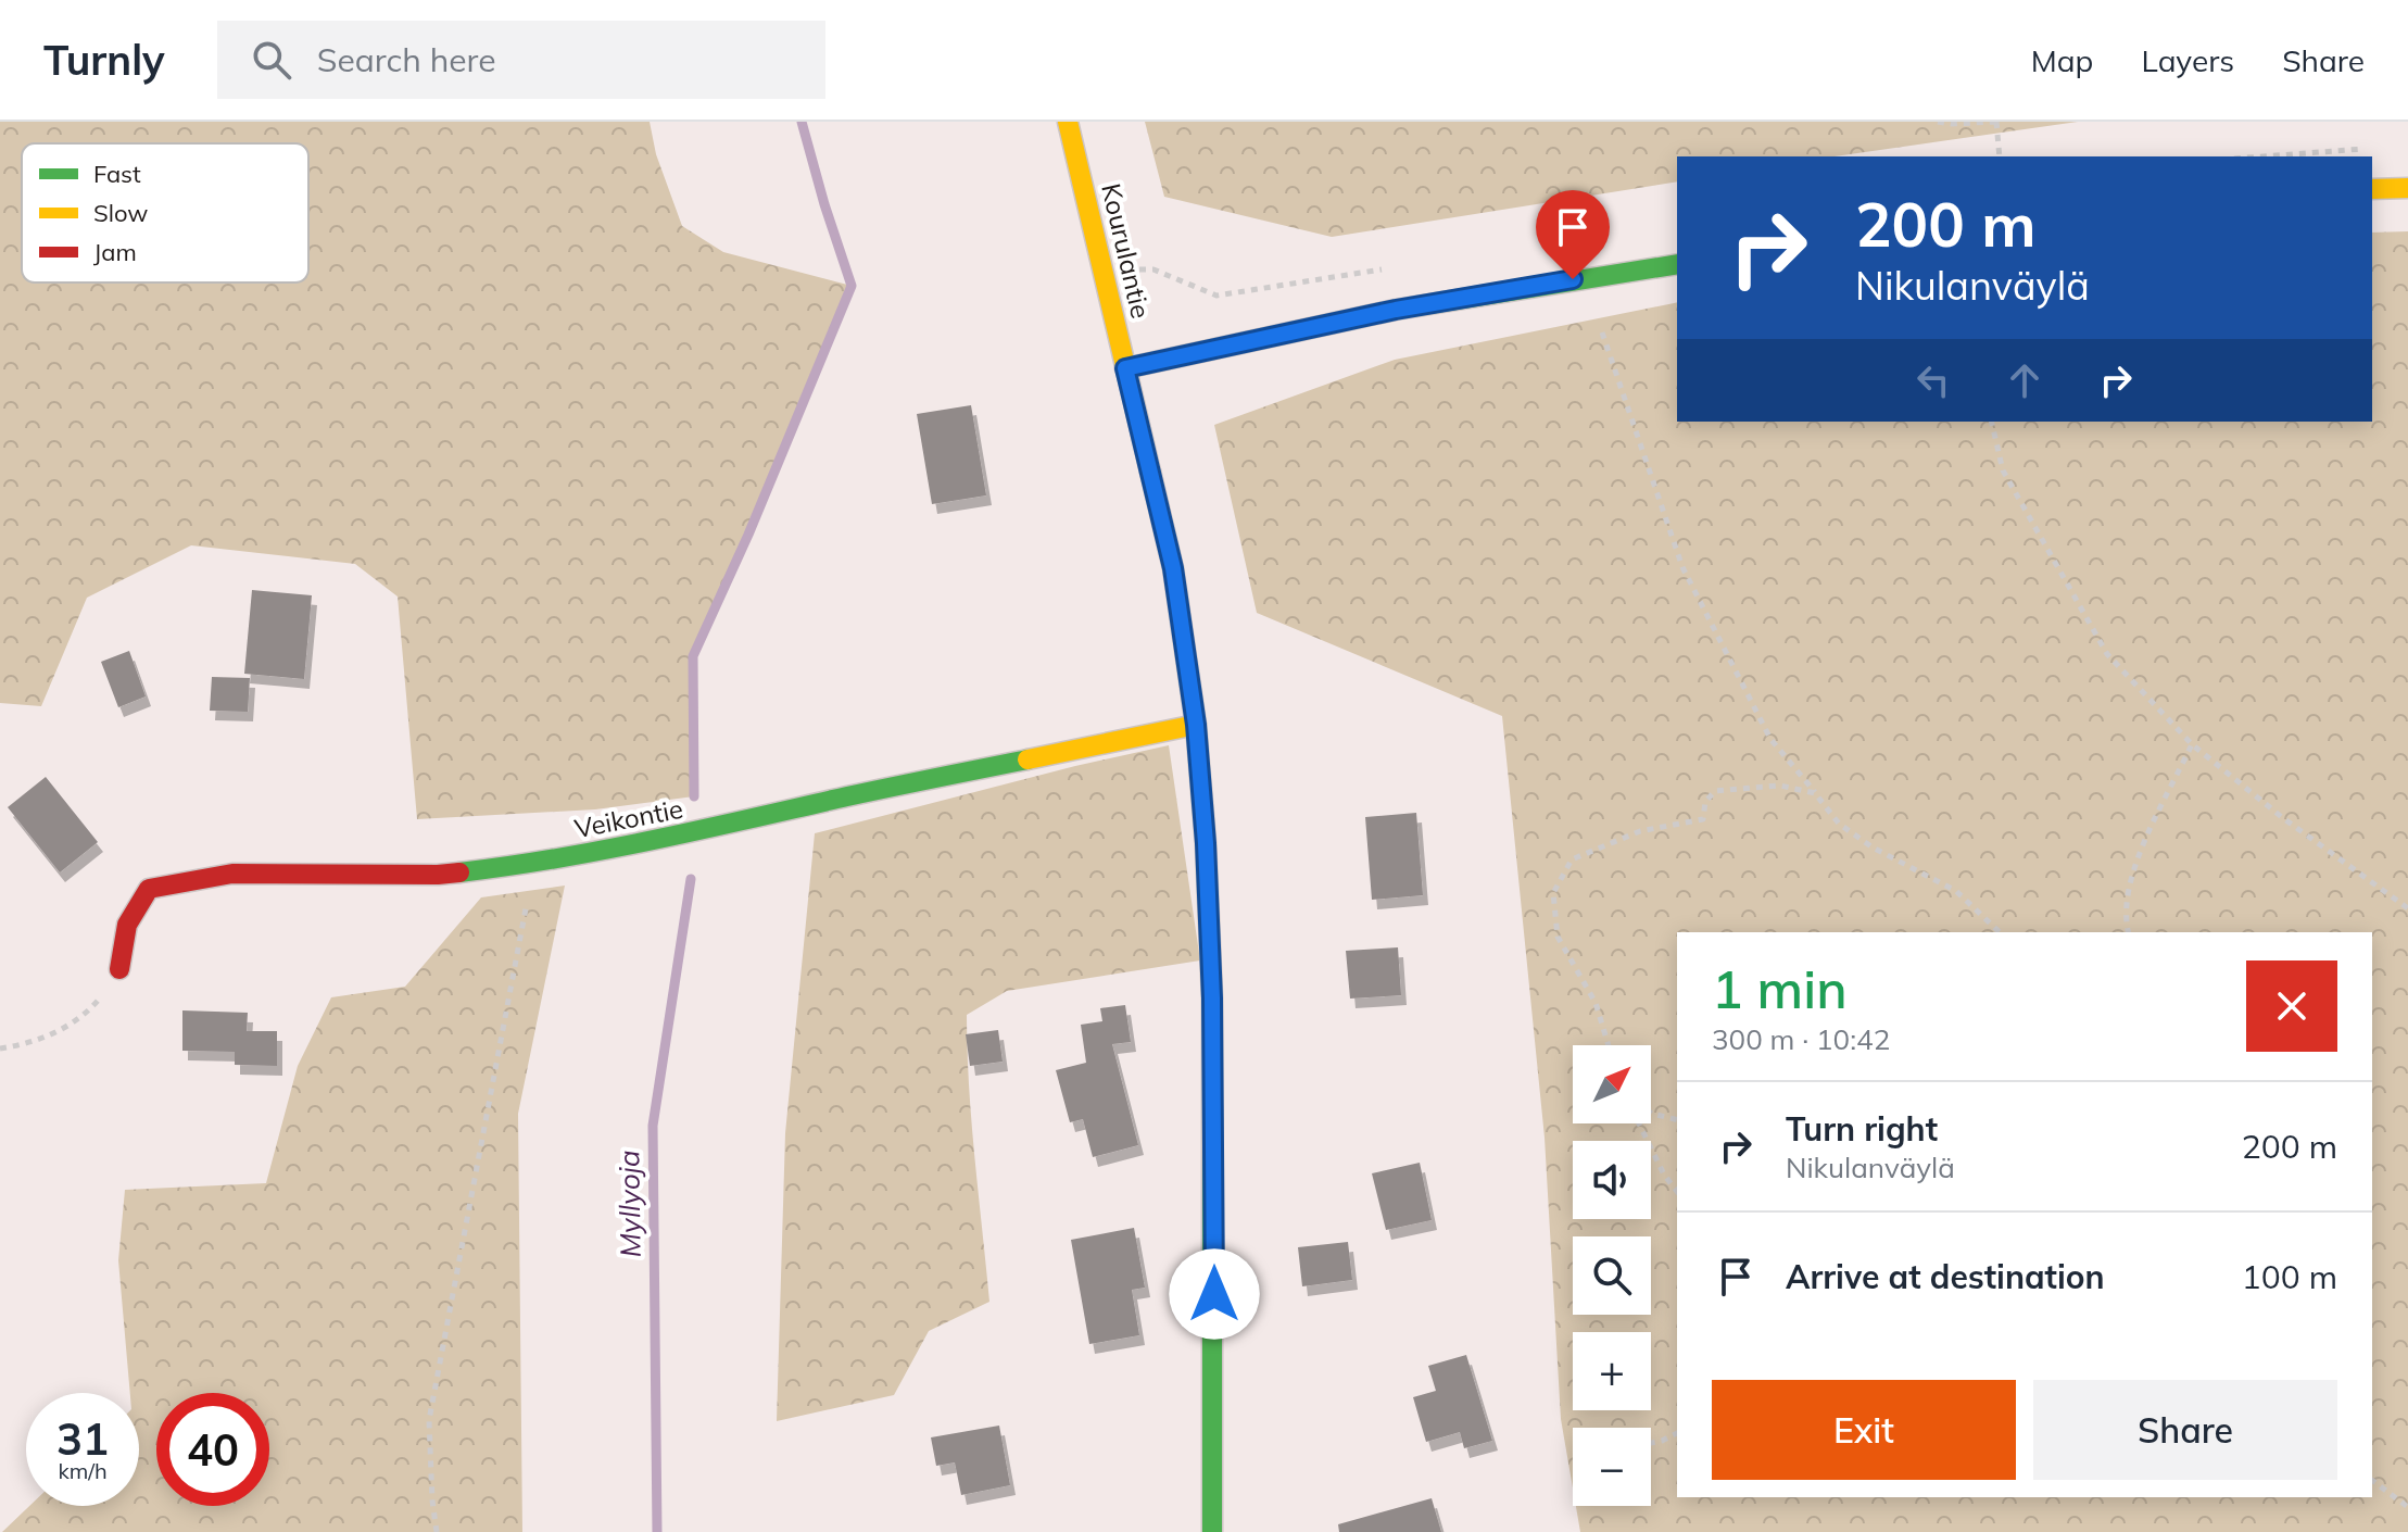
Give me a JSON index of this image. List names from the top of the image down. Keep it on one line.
{"streets":{"street":["Kourulantie","Veikontie"]},"crossings":[["Kourulantie","Veikontie"]],"water":["Myllyoja"],"legend":["Fast","Slow","Jam"],"north":"top right","page":{"header":"Turnly","search":"Search here","nav":["Map","Layers","Share"],"turn":["200 m","Nikulanväylä"],"heading":["1 min","300 m · 10:42"],"map_buttons":["+","−"],"list":[{"name":"Turn right","note":"Nikulanväylä","value":"200 m"},{"name":"Arrive at destination","value":"100 m"}],"buttons":["Exit","Share"],"speed":"31 km/h","limit":"40"}}
